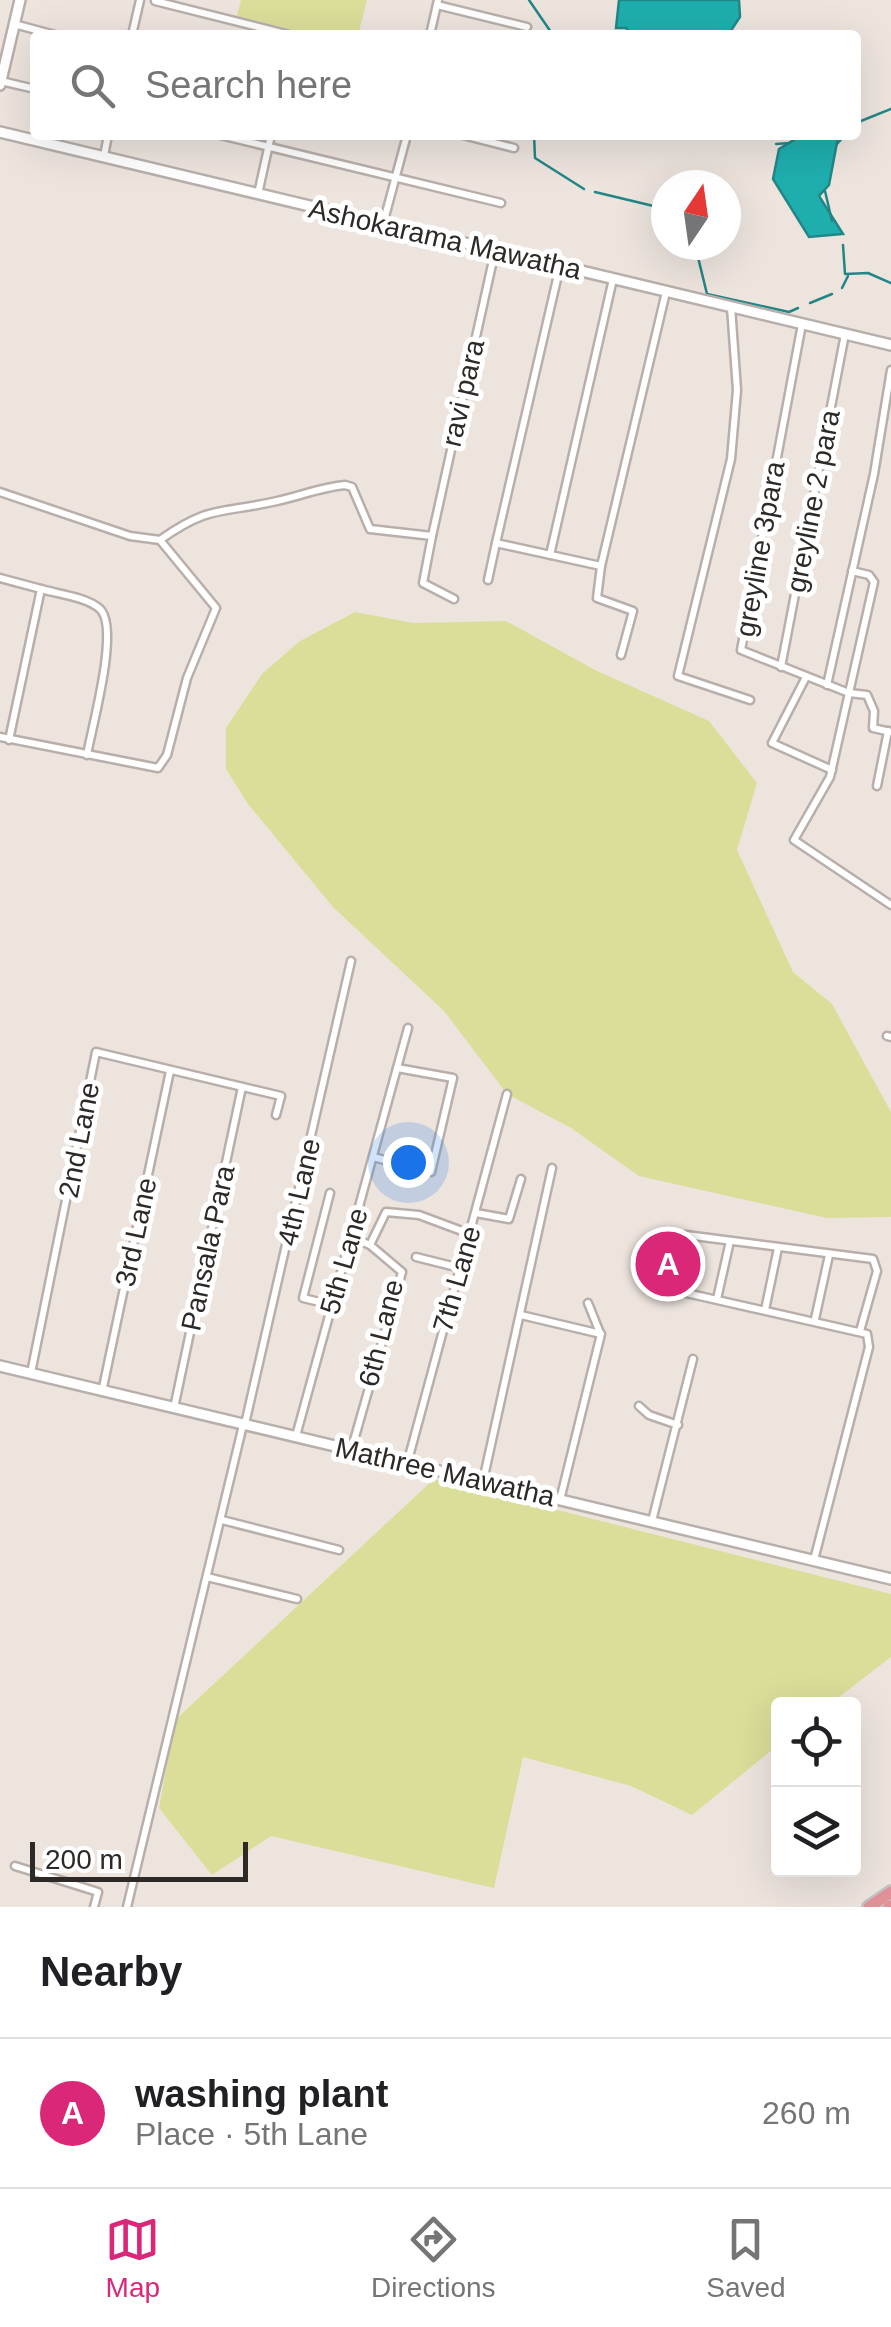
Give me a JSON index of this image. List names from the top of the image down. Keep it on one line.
{"streets":{"street":["Ashokarama Mawatha","ravi para","greyline 2 para","greyline 3para","2nd Lane","4th Lane","3rd Lane","Pansala Para","5th Lane","7th Lane","6th Lane","Mathree Mawatha"]},"crossings":[["Ashokarama Mawatha","ravi para"],["Ashokarama Mawatha","greyline 2 para"],["Ashokarama Mawatha","greyline 3para"],["greyline 2 para","greyline 3para"],["2nd Lane","3rd Lane"],["2nd Lane","Pansala Para"],["2nd Lane","Mathree Mawatha"],["4th Lane","Mathree Mawatha"],["3rd Lane","Mathree Mawatha"],["Pansala Para","Mathree Mawatha"],["5th Lane","6th Lane"],["5th Lane","Mathree Mawatha"],["7th Lane","Mathree Mawatha"],["6th Lane","Mathree Mawatha"]],"scale_bar":"200 m","north":"top","page":{"search":"Search here","pins":"A","scale":"200 m","heading":"Nearby","list":[{"mark":"A","name":"washing plant","note":"Place · 5th Lane","value":"260 m"}],"nav":["Map","Directions","Saved"]}}
